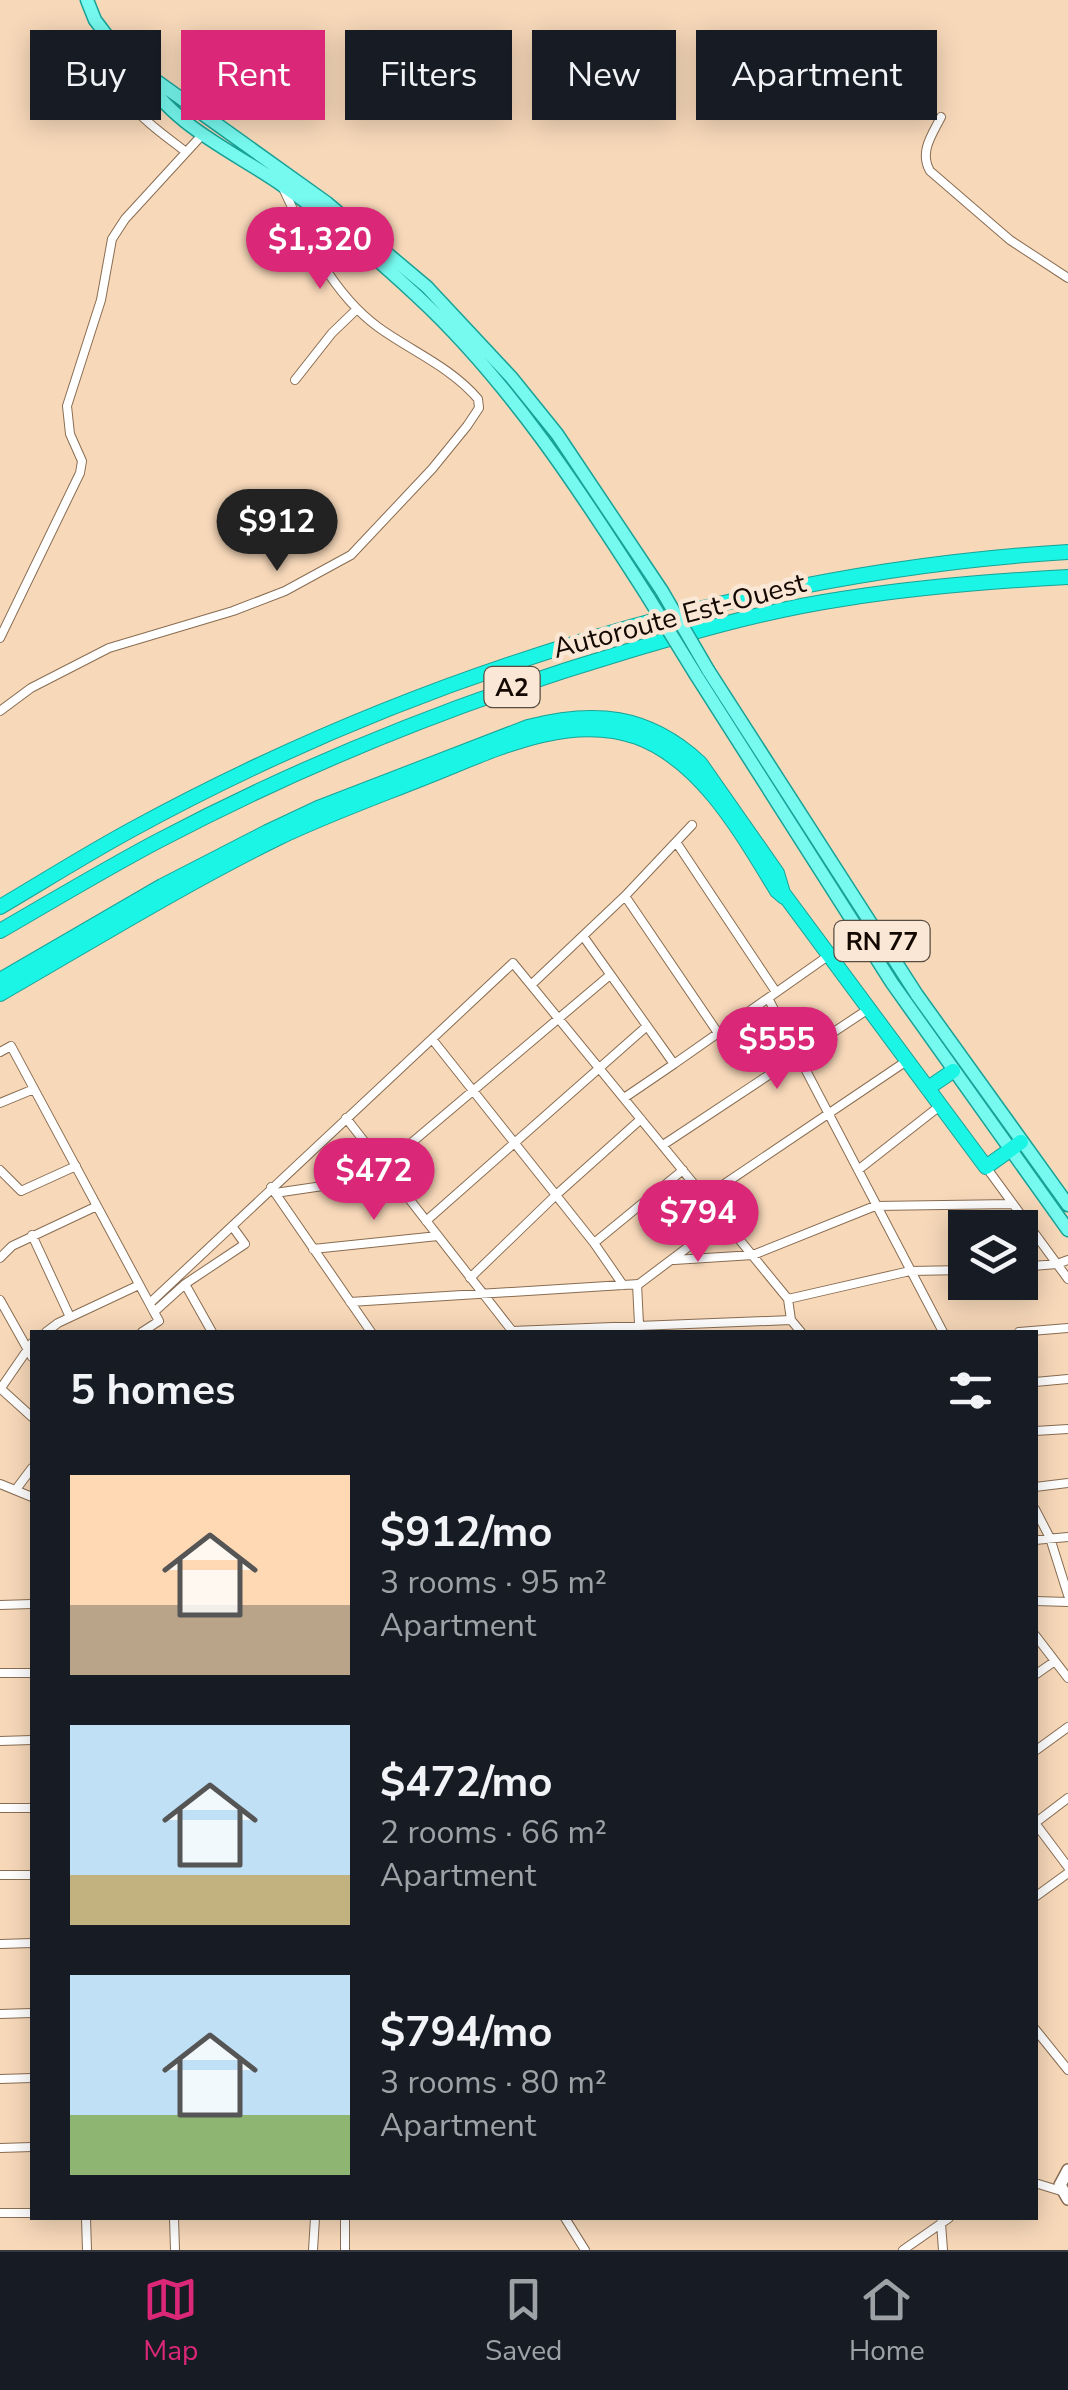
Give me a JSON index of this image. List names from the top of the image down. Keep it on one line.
{"streets":{"highway":["Autoroute Est-Ouest","A2"],"main road":["RN 77"]},"page":{"chip":["Buy","Rent","Filters","New","Apartment"],"price":["$1,320","$912","$555","$472","$794"],"heading":"5 homes","list":[{"name":"$912/mo","note":"3 rooms · 95 m² · Apartment"},{"name":"$472/mo","note":"2 rooms · 66 m² · Apartment"},{"name":"$794/mo","note":"3 rooms · 80 m² · Apartment"}],"tabs":["Map","Saved","Home"]}}
